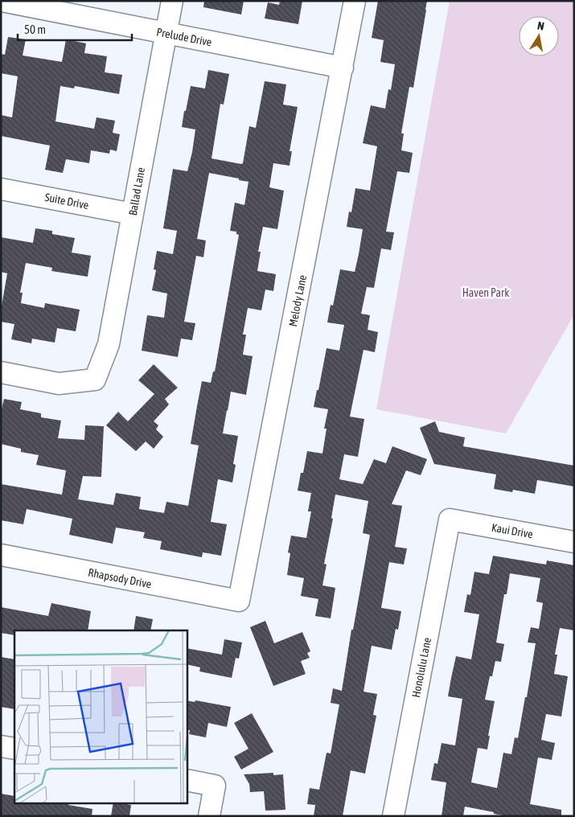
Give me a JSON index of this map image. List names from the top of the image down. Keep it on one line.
{"streets":{"street":["Prelude Drive","Ballad Lane","Suite Drive","Melody Lane","Kaui Drive","Rhapsody Drive","Honolulu Lane"]},"crossings":[["Prelude Drive","Ballad Lane"],["Prelude Drive","Melody Lane"],["Ballad Lane","Suite Drive"],["Melody Lane","Rhapsody Drive"],["Kaui Drive","Honolulu Lane"]],"parks":["Haven Park"],"scale_bar":"50 m","north":"top"}
